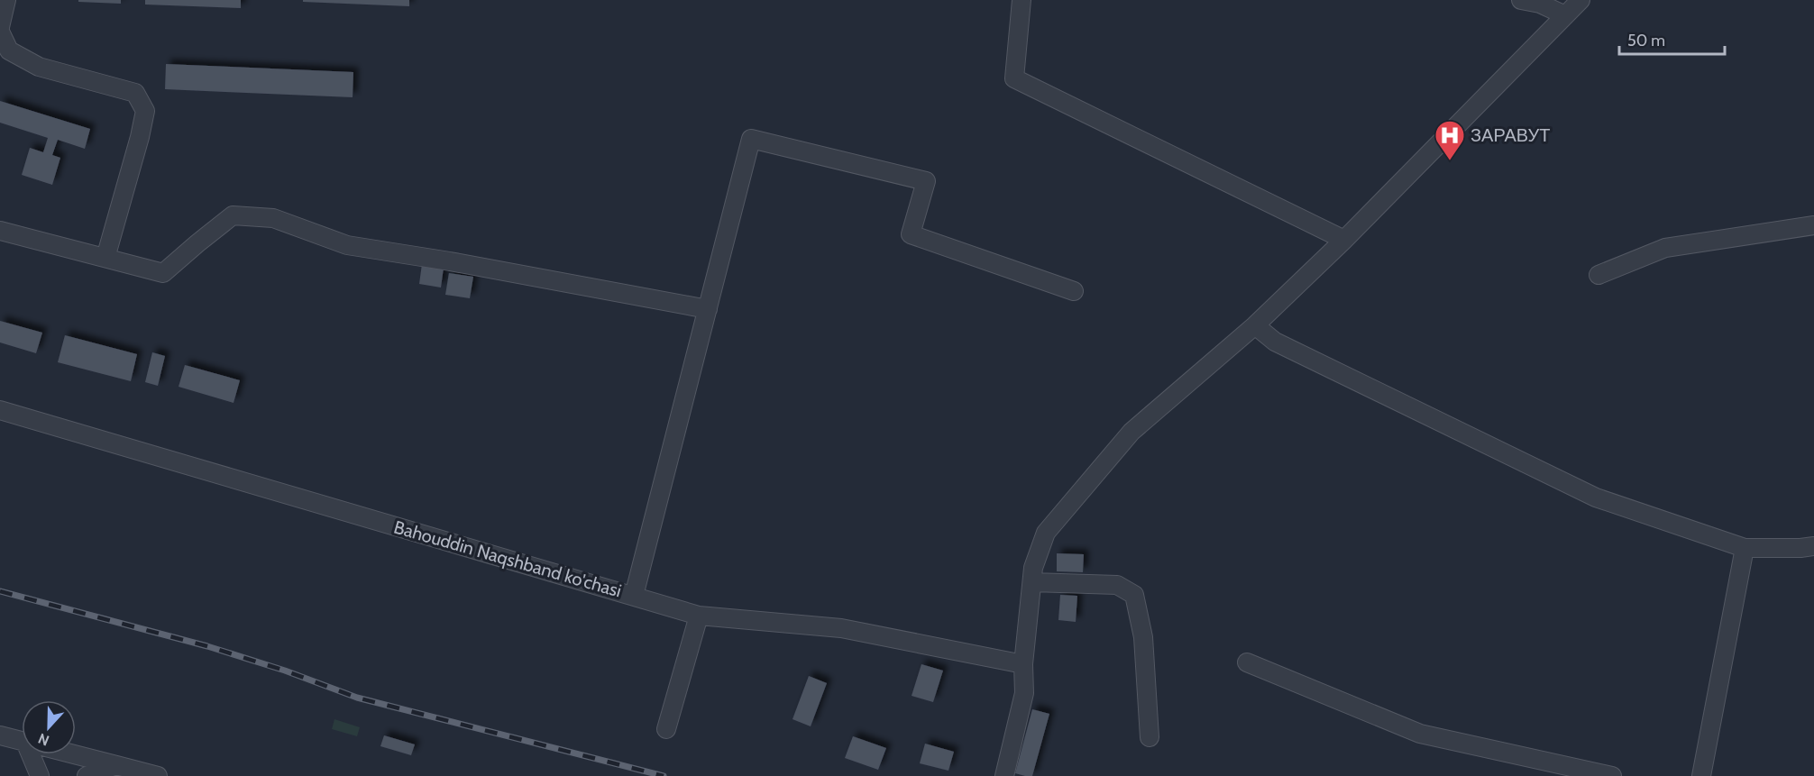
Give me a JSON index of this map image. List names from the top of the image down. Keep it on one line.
{"streets":{"street":["Bahouddin Naqshband ko'chasi"]},"places":{"hospital":["ЗАРАВУТ"]},"scale_bar":"50 m","north":"bottom"}
